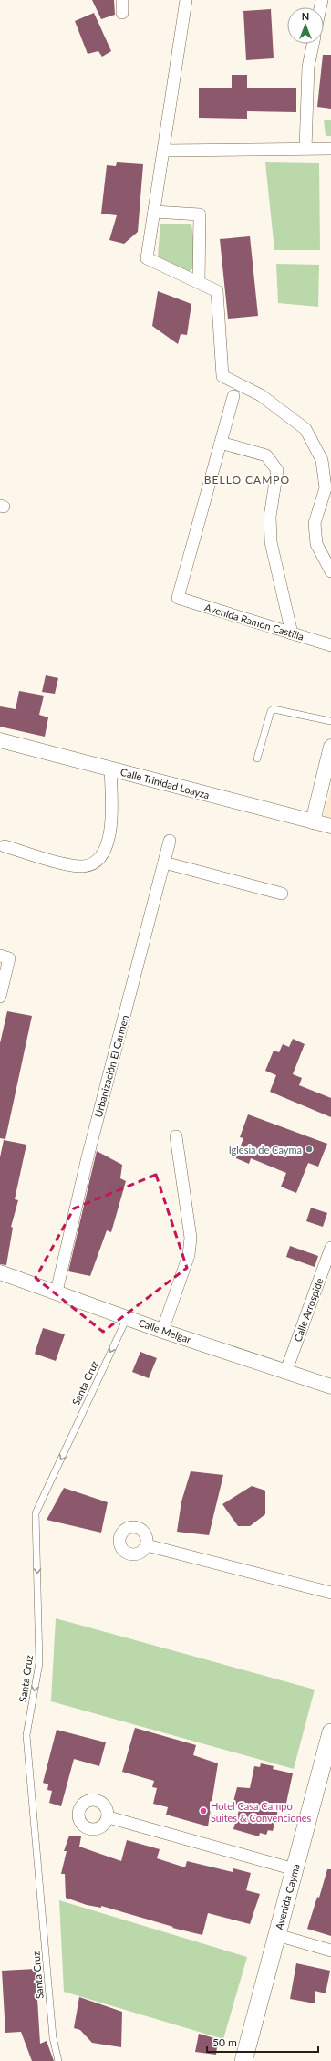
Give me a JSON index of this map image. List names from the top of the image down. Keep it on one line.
{"streets":{"main road":["Avenida Cayma"],"street":["Avenida Ramón Castilla","Calle Trinidad Loayza","Urbanización El Carmen","Calle Arrospide","Calle Melgar"],"lane":["Santa Cruz"]},"crossings":[["Urbanización El Carmen","Calle Melgar"],["Calle Arrospide","Calle Melgar"],["Calle Melgar","Santa Cruz"]],"one_way":["Santa Cruz"],"districts":["BELLO CAMPO"],"places":["Iglesia de Cayma","Hotel Casa Campo Suites & Convenciones"],"scale_bar":"50 m","north":"top"}
